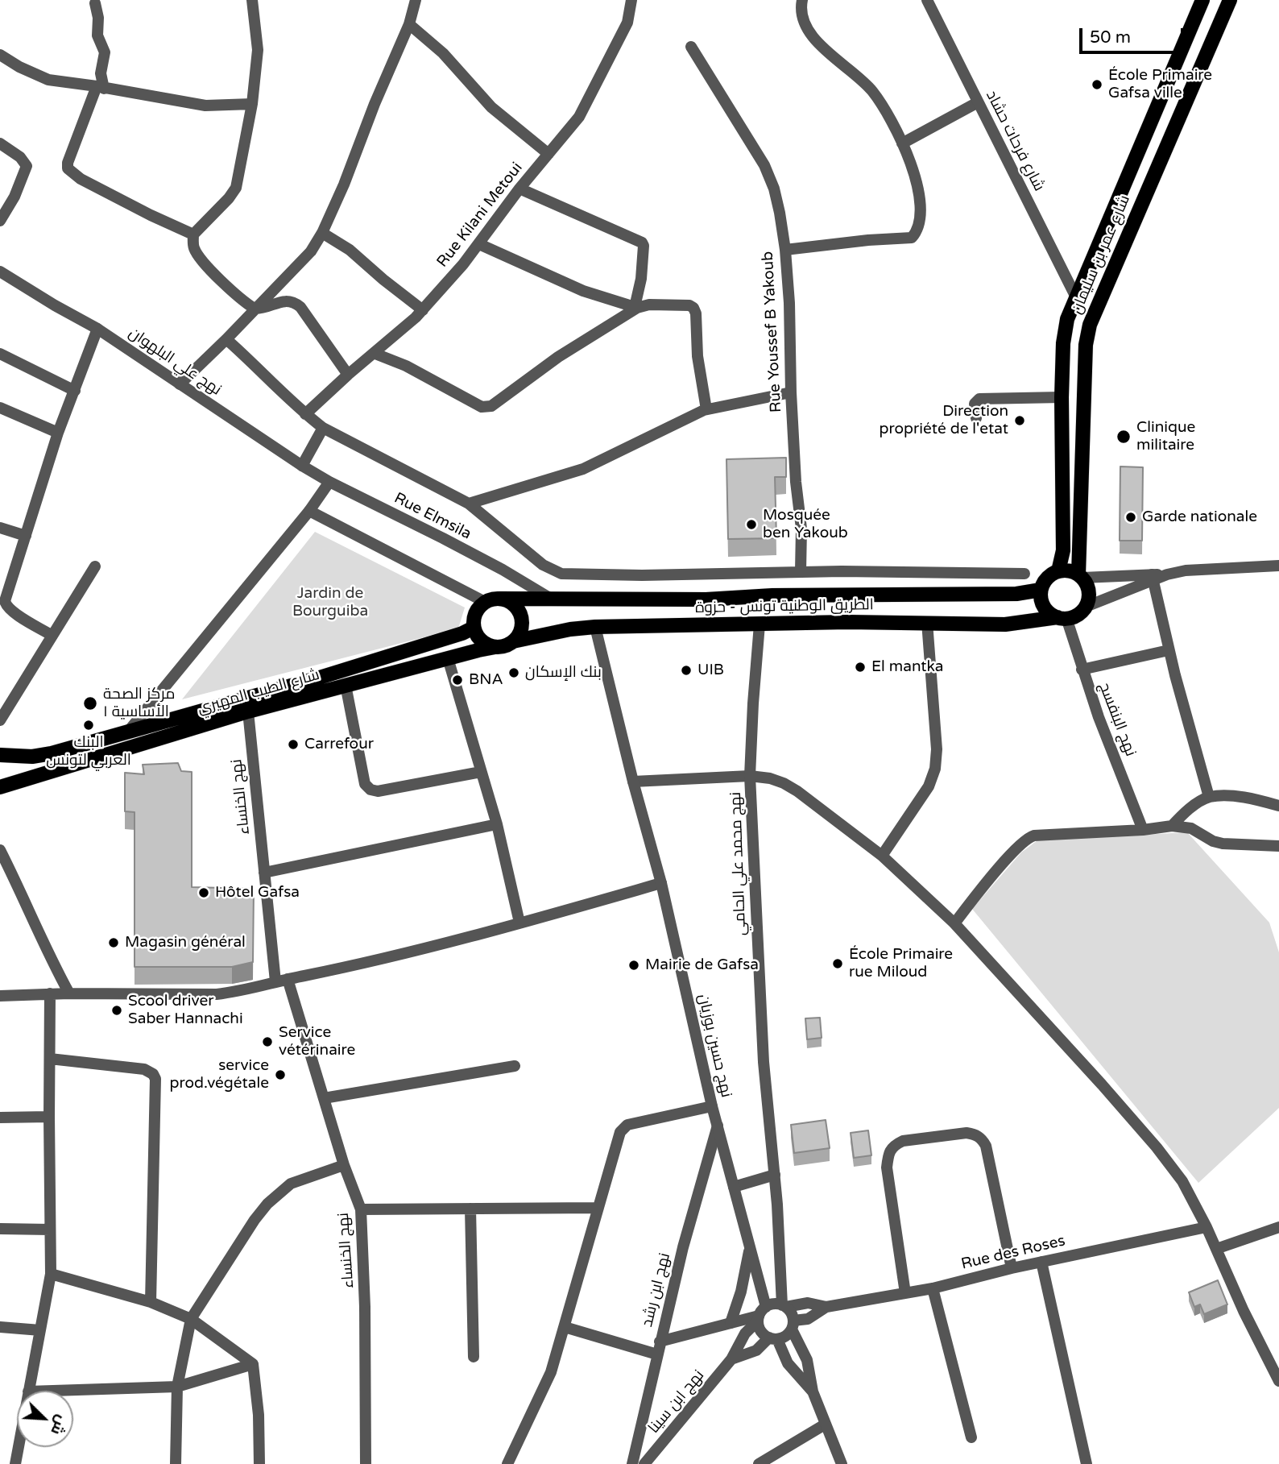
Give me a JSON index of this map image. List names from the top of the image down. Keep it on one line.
{"streets":{"main road":["شارع عمر بن سليمان","الطريق الوطنية تونس - حزوة","شارع الطيب المهيري"],"street":["شارع فرحات حشاد","Rue Kilani Metoui","Rue Youssef B Yakoub","نهج علي البلهوان","Rue Elmsila","نهج البنفسج","نهج الخنساء","نهج محمد علي الحامي","نهج حسين بوزيان","Rue des Roses","نهج ابن رشد","نهج ابن سينا"]},"crossings":[["شارع فرحات حشاد","شارع عمر بن سليمان"],["شارع عمر بن سليمان","الطريق الوطنية تونس - حزوة"],["شارع عمر بن سليمان","نهج البنفسج"],["نهج علي البلهوان","Rue Elmsila"],["Rue Elmsila","الطريق الوطنية تونس - حزوة"],["الطريق الوطنية تونس - حزوة","شارع الطيب المهيري"],["الطريق الوطنية تونس - حزوة","نهج البنفسج"],["الطريق الوطنية تونس - حزوة","نهج محمد علي الحامي"],["الطريق الوطنية تونس - حزوة","نهج حسين بوزيان"],["شارع الطيب المهيري","نهج الخنساء"],["نهج محمد علي الحامي","نهج حسين بوزيان"],["نهج محمد علي الحامي","Rue des Roses"],["نهج محمد علي الحامي","نهج ابن سينا"],["نهج حسين بوزيان","Rue des Roses"],["نهج حسين بوزيان","نهج ابن رشد"],["نهج حسين بوزيان","نهج ابن سينا"],["Rue des Roses","نهج ابن سينا"]],"parks":["Jardin de Bourguiba"],"places":["École Primaire Gafsa ville","Direction propriété de l'etat","Clinique militaire","Garde nationale","Mosquée ben Yakoub","El mantka","UIB","بنك الإسكان","BNA","مركز الصحة الأساسية ١","البنك العربي لتونس","Carrefour","Hôtel Gafsa","Magasin général","École Primaire rue Miloud","Mairie de Gafsa","Scool driver Saber Hannachi","Service vétérinaire","service prod.végétale"],"scale_bar":"50 m","north":"bottom right"}
